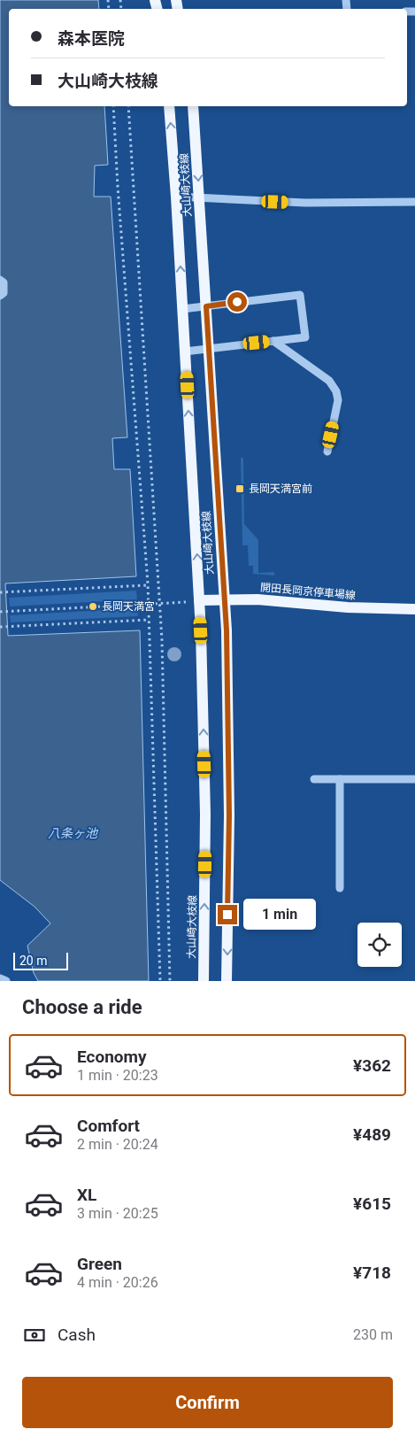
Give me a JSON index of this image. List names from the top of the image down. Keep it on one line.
{"streets":{"main road":["大山崎大枝線","開田長岡京停車場線"]},"crossings":[["大山崎大枝線","開田長岡京停車場線"]],"water":["八条ヶ池"],"places":{"transit":["長岡天満宮前"],"other":["長岡天満宮"]},"scale_bar":"20 m","page":{"banner":["森本医院","大山崎大枝線"],"bubble":"1 min","scale":"20 m","heading":"Choose a ride","list":[{"name":"Economy","note":"1 min · 20:23","value":"¥362"},{"name":"Comfort","note":"2 min · 20:24","value":"¥489"},{"name":"XL","note":"3 min · 20:25","value":"¥615"},{"name":"Green","note":"4 min · 20:26","value":"¥718"}],"pay":["Cash","230 m"],"buttons":"Confirm"}}
